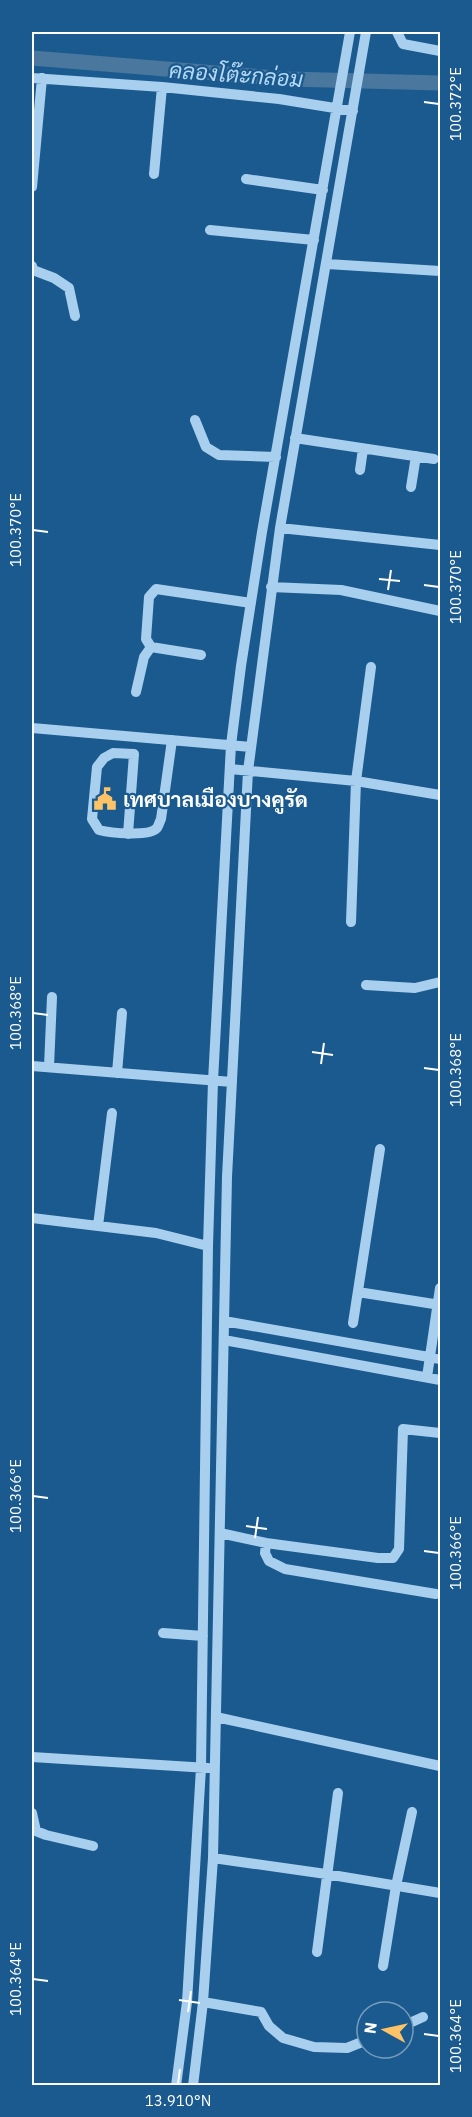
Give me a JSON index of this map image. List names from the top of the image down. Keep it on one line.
{"water":["คลองโต๊ะกล่อม"],"places":{"public building":["เทศบาลเมืองบางคูรัด"]},"north":"left","coordinates":["100.372°E","100.370°E","100.368°E","100.366°E","100.364°E","13.910°N"]}
